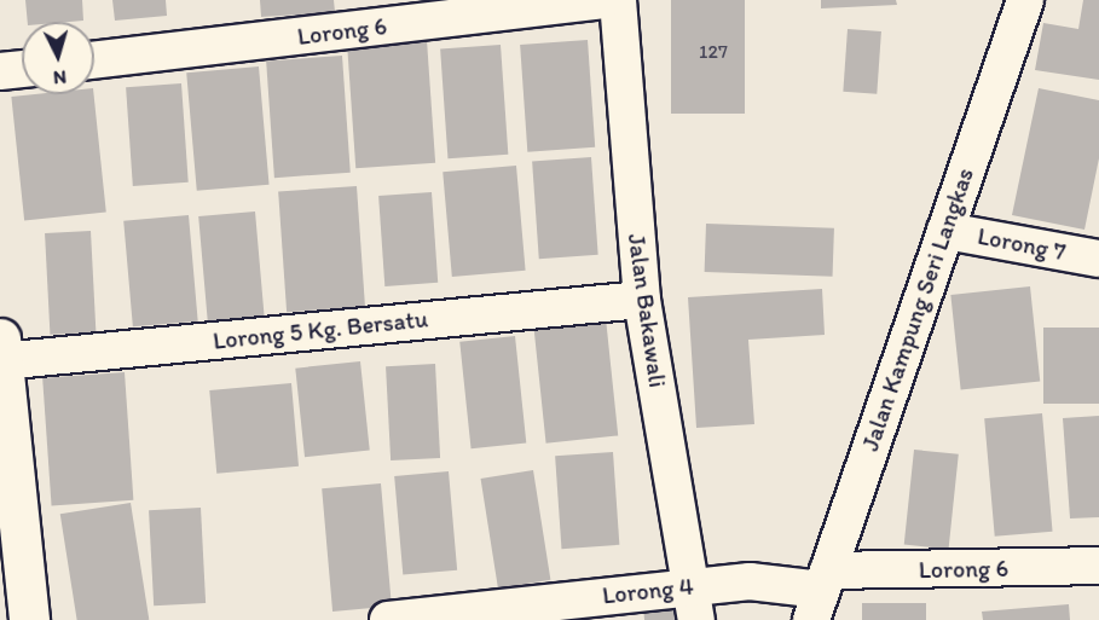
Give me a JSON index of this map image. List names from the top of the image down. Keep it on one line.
{"streets":{"street":["Lorong 6","Lorong 7","Jalan Kampung Seri Langkas","Jalan Bakawali","Lorong 5 Kg. Bersatu","Lorong 4"]},"crossings":[["Lorong 6","Jalan Kampung Seri Langkas"],["Lorong 6","Lorong 4"],["Lorong 7","Jalan Kampung Seri Langkas"],["Jalan Kampung Seri Langkas","Lorong 4"],["Jalan Bakawali","Lorong 5 Kg. Bersatu"],["Jalan Bakawali","Lorong 4"]],"house_numbers":["127"],"north":"bottom"}
